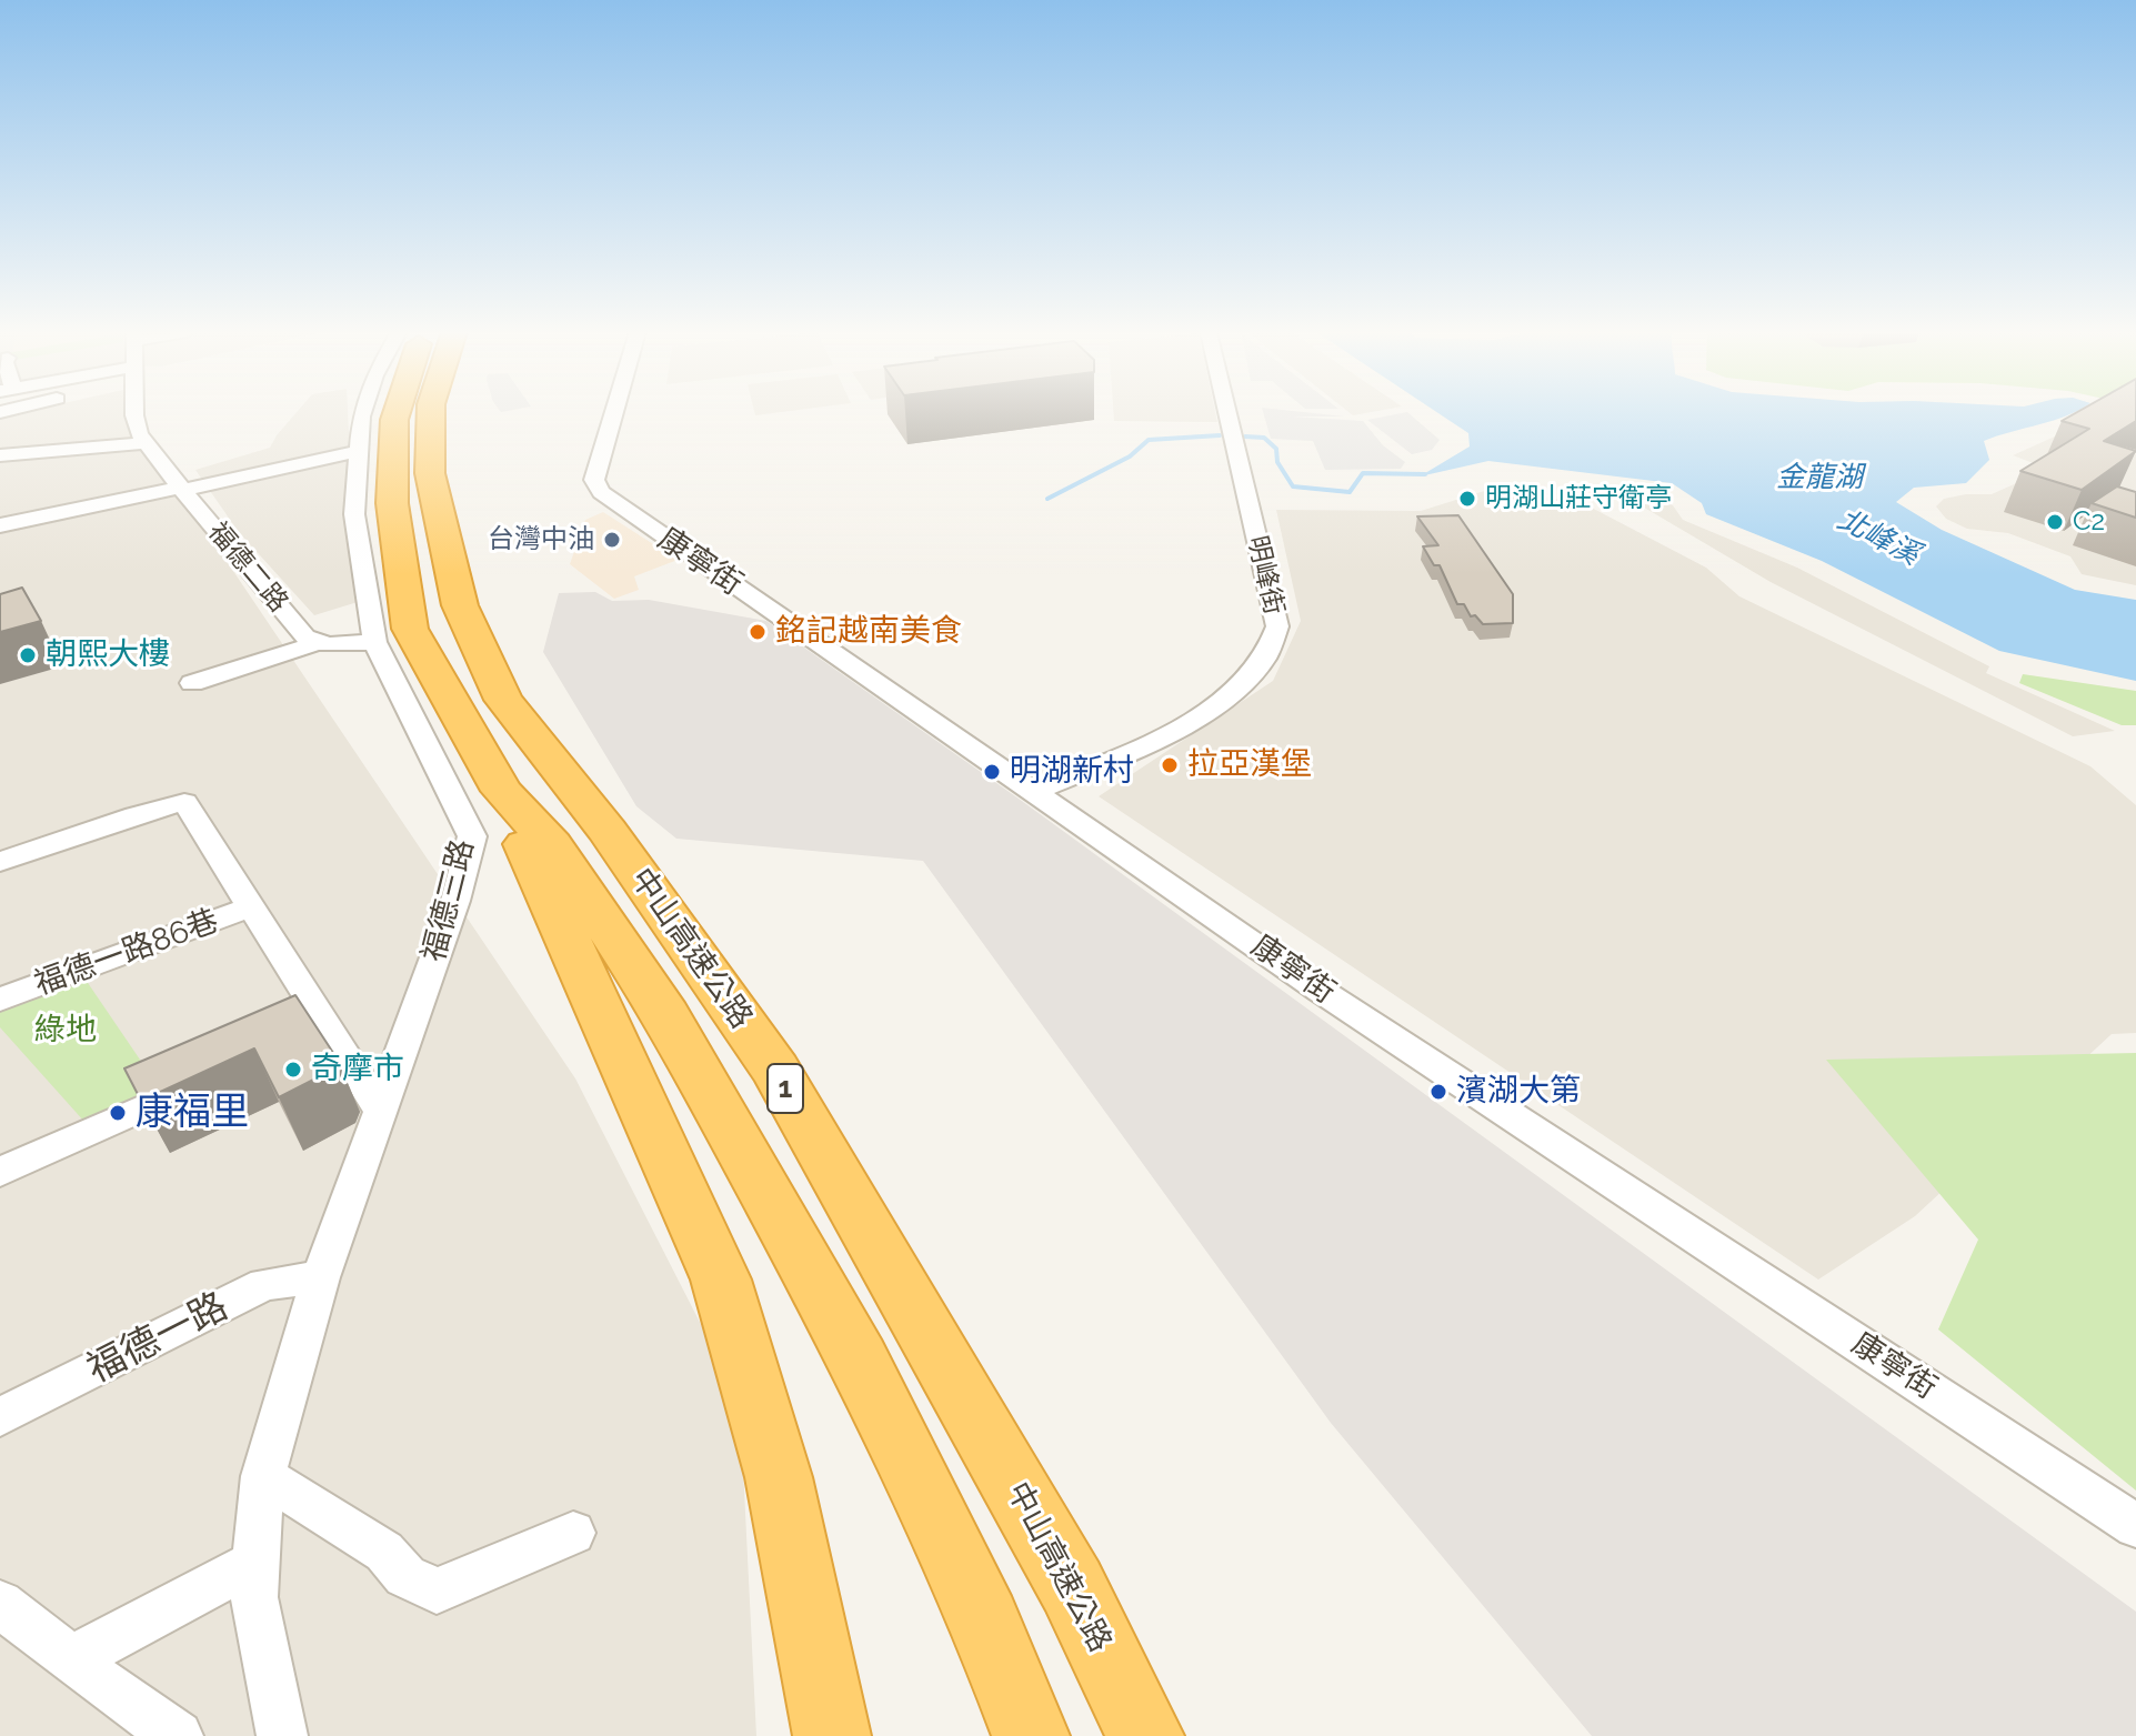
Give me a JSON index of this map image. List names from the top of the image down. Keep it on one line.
{"streets":{"highway":["中山高速公路","1"],"street":["康寧街","福德二路","明峰街","福德三路","福德一路86巷","福德一路"]},"crossings":[["康寧街","明峰街"],["福德三路","福德一路86巷"],["福德三路","福德一路"],["中山高速公路","1"]],"water":["金龍湖","北峰溪"],"parks":["綠地"],"places":["明湖山莊守衛亭","C2","台灣中油","銘記越南美食","朝熙大樓","拉亞漢堡","明湖新村","奇摩市","濱湖大第","康福里"]}
